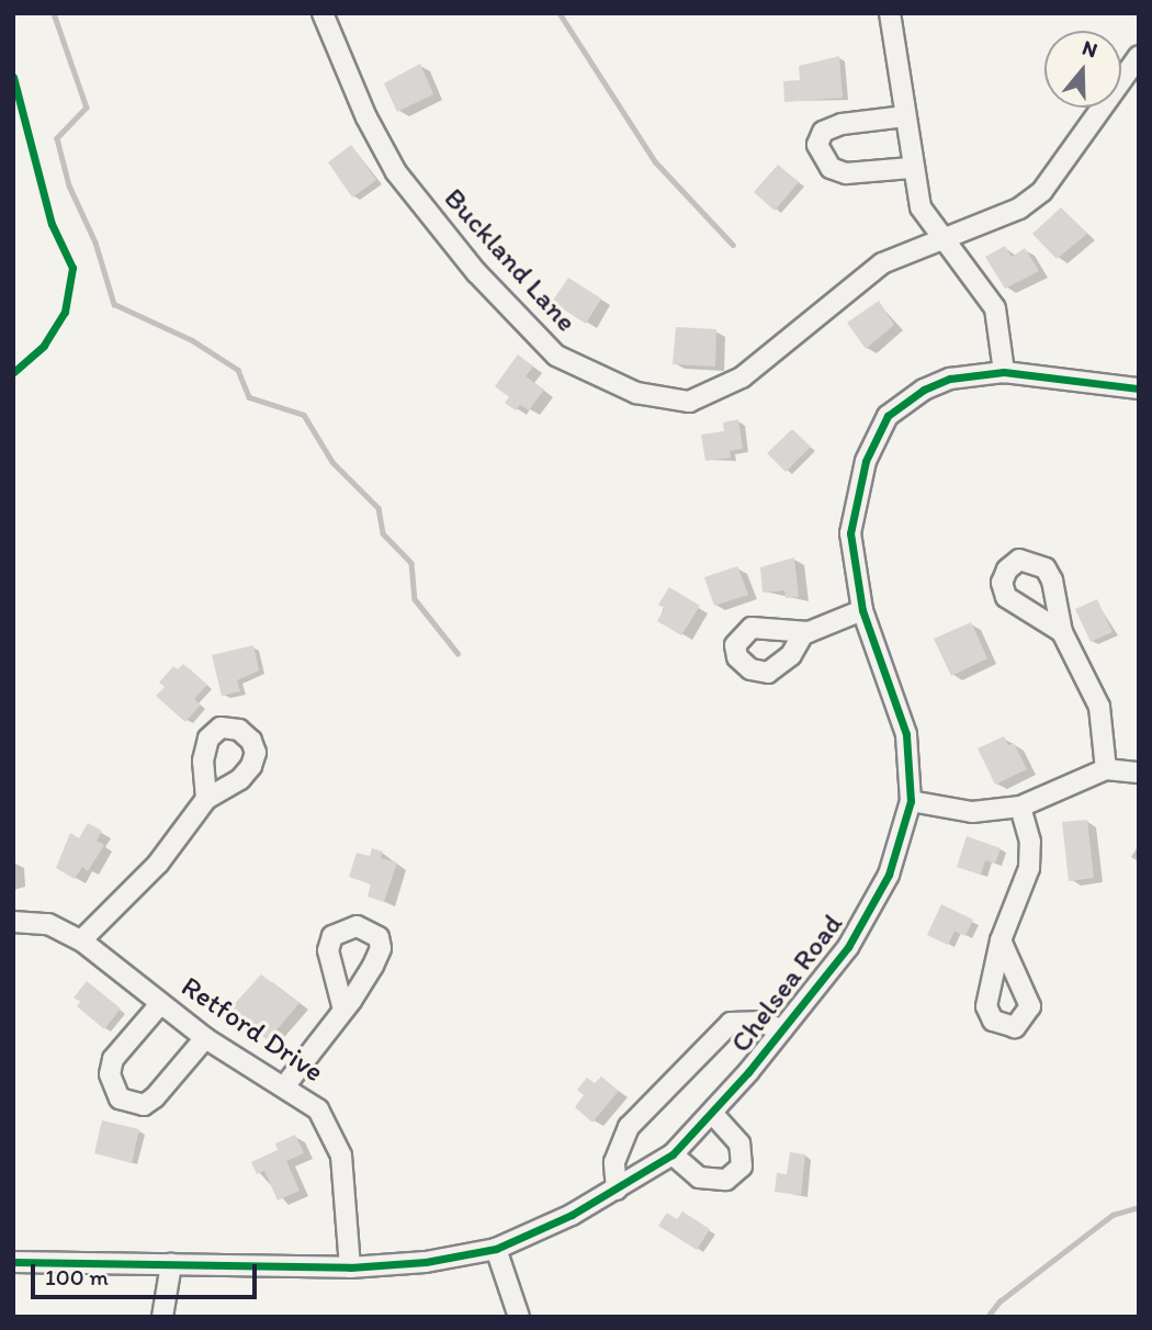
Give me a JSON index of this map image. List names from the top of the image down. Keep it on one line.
{"streets":{"street":["Buckland Lane","Chelsea Road","Retford Drive"]},"crossings":[["Chelsea Road","Retford Drive"]],"scale_bar":"100 m","north":"top"}
